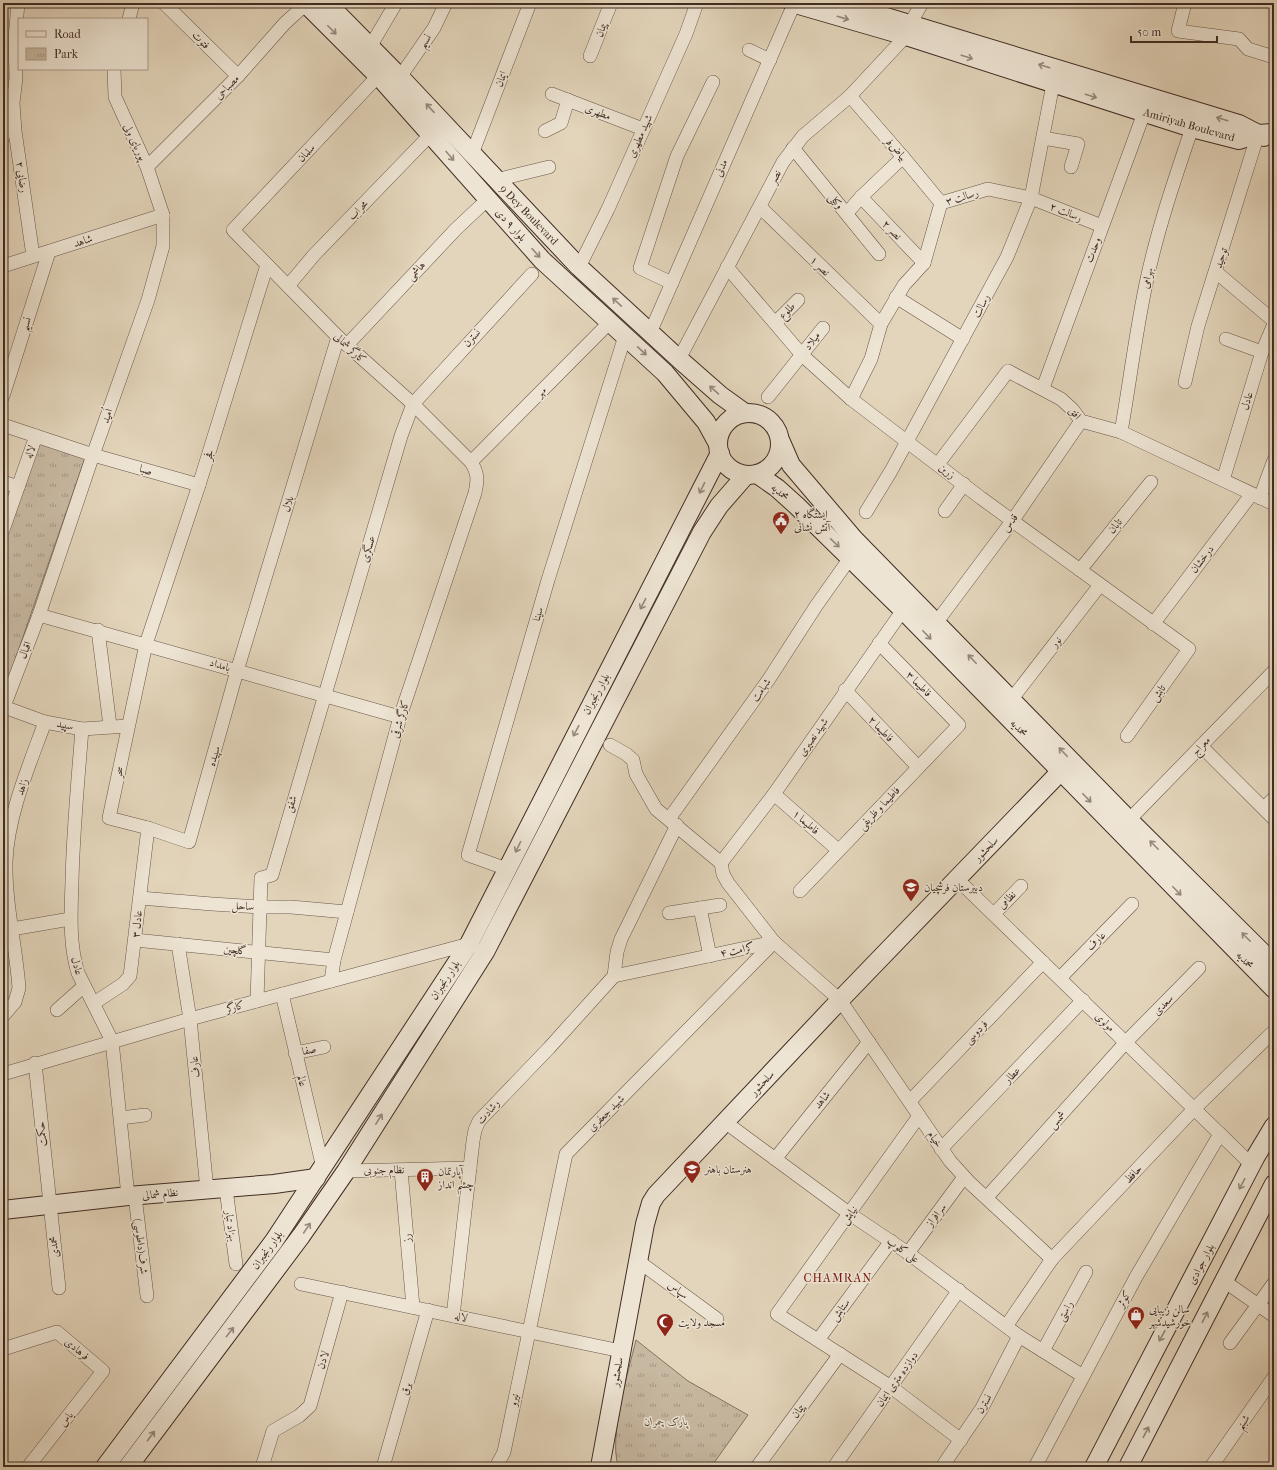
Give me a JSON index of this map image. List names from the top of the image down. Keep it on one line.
{"streets":{"street":["پیمان","فتوت","نسیم","ایمان","مصباحی","مطهری","Amiriyah Boulevard","شهید مطهری","پوریای ولی","بیاض‌فر","سلمان","مدنی","رضایی ۲","نصر","رسالت ۳","وکیلی","محراب","رسالت ۲","9 Dey Boulevard","بلوار ۹ دی","نصر ۲","شاهد","وحدت","توحید","نصر ۱","هاشمی","بهرامی","رسالت","طلوع","نسترن","میلاد","کارگر شمالی","مهر","عادل","افق","اُمید","لاله","فجر","صبا","زرین","محمدیه","بلال","قدس","تابان","عسگری","درخشان","سینا","نور","اقبال","بامداد","۳ فاطیما","شهامت","تابش","بلوار رنجبران","کارگر شرقی","سپید","فاطیما ۲","شهید نصیری","معراج","سپیده","سحر","زاهد","شفق","فاطیما و ظریفی","فاطیما ۱","سلحشور","نظامی","ساحل","عادل ۳","عارف","گلچین","کرامت ۴","سعدی","کارگر","مولوی","فردوسی","صفا","عطار","عالم","رشادت","شهید جعفری","شمس","حکمت","خیام","نظام جنوبی","حافظ","نظام شمالی","نیایش","سرافراز","بهزاد تبار","رز","شرف(داطوسی)","محمدی","علی کلوپ","بلوار جوادی","سپاس","کوثر","ستایش","راستی","فرهادی","لادن","دوازده متری ایمان","برق","نیرو","یاس","شبنم"]},"crossings":[["فتوت","مصباحی"],["نسیم","9 Dey Boulevard"],["نسیم","شاهد"],["ایمان","9 Dey Boulevard"],["مصباحی","پوریای ولی"],["مصباحی","بلوار ۹ دی"],["مطهری","شهید مطهری"],["Amiriyah Boulevard","مدنی"],["Amiriyah Boulevard","نصر"],["Amiriyah Boulevard","وحدت"],["Amiriyah Boulevard","توحید"],["Amiriyah Boulevard","بهرامی"],["Amiriyah Boulevard","رسالت"],["شهید مطهری","9 Dey Boulevard"],["پوریای ولی","شاهد"],["پوریای ولی","اُمید"],["بیاض‌فر","نصر"],["بیاض‌فر","رسالت ۳"],["سلمان","بلوار ۹ دی"],["سلمان","کارگر شمالی"],["مدنی","9 Dey Boulevard"],["رضایی ۲","شاهد"],["نصر","وکیلی"],["نصر","9 Dey Boulevard"],["نصر","نصر ۱"],["نصر","زرین"],["رسالت ۳","رسالت ۲"],["رسالت ۳","رسالت"],["محراب","بلوار ۹ دی"],["محراب","کارگر شمالی"],["رسالت ۲","وحدت"],["رسالت ۲","رسالت"],["9 Dey Boulevard","بلوار ۹ دی"],["9 Dey Boulevard","محمدیه"],["9 Dey Boulevard","بلوار رنجبران"],["بلوار ۹ دی","هاشمی"],["بلوار ۹ دی","مهر"],["بلوار ۹ دی","محمدیه"],["بلوار ۹ دی","سینا"],["بلوار ۹ دی","بلوار رنجبران"],["شاهد","اُمید"],["شاهد","خیام"],["شاهد","علی کلوپ"],["وحدت","افق"],["توحید","عادل"],["هاشمی","کارگر شمالی"],["هاشمی","بلال"],["بهرامی","افق"],["رسالت","زرین"],["طلوع","زرین"],["نسترن","کارگر شمالی"],["نسترن","عسگری"],["نسترن","علی کلوپ"],["میلاد","زرین"],["کارگر شمالی","مهر"],["کارگر شمالی","فجر"],["کارگر شمالی","بلال"],["کارگر شمالی","عسگری"],["کارگر شمالی","کارگر شرقی"],["مهر","کارگر شرقی"],["عادل","افق"],["عادل","سپید"],["عادل","عادل ۳"],["عادل","کارگر"],["عادل","نظام شمالی"],["عادل","شرف(داطوسی)"],["افق","زرین"],["افق","قدس"],["افق","درخشان"],["اُمید","صبا"],["اُمید","اقبال"],["اُمید","بامداد"],["لاله","صبا"],["لاله","سلحشور"],["لاله","رشادت"],["لاله","شهید جعفری"],["لاله","رز"],["لاله","لادن"],["لاله","برق"],["لاله","نیرو"],["فجر","صبا"],["فجر","بامداد"],["فجر","سحر"],["زرین","قدس"],["زرین","تابان"],["زرین","درخشان"],["زرین","نور"],["زرین","تابش"],["محمدیه","قدس"],["محمدیه","نور"],["محمدیه","شهامت"],["محمدیه","بلوار رنجبران"],["محمدیه","شهید نصیری"],["محمدیه","معراج"],["محمدیه","سلحشور"],["بلال","بامداد"],["بلال","سپیده"],["عسگری","بامداد"],["عسگری","شفق"],["سینا","بلوار رنجبران"],["اقبال","بامداد"],["اقبال","سپید"],["بامداد","کارگر شرقی"],["بامداد","سپیده"],["بامداد","سحر"],["بامداد","شفق"],["۳ فاطیما","شهید نصیری"],["۳ فاطیما","فاطیما و ظریفی"],["شهامت","کرامت ۴"],["شهامت","رشادت"],["بلوار رنجبران","کارگر"],["بلوار رنجبران","عالم"],["بلوار رنجبران","نظام جنوبی"],["بلوار رنجبران","نظام شمالی"],["کارگر شرقی","ساحل"],["کارگر شرقی","گلچین"],["کارگر شرقی","کارگر"],["سپید","سحر"],["سپید","زاهد"],["فاطیما ۲","شهید نصیری"],["فاطیما ۲","فاطیما و ظریفی"],["شهید نصیری","فاطیما ۱"],["سپیده","سحر"],["سحر","عادل ۳"],["شفق","ساحل"],["فاطیما و ظریفی","فاطیما ۱"],["سلحشور","مولوی"],["سلحشور","خیام"],["سلحشور","علی کلوپ"],["سلحشور","سپاس"],["نظامی","مولوی"],["ساحل","عادل ۳"],["عادل ۳","گلچین"],["عارف","گلچین"],["عارف","کارگر"],["عارف","مولوی"],["عارف","نظام شمالی"],["کرامت ۴","رشادت"],["کرامت ۴","شهید جعفری"],["سعدی","مولوی"],["سعدی","شمس"],["کارگر","عالم"],["کارگر","حکمت"],["مولوی","فردوسی"],["مولوی","عطار"],["مولوی","شمس"],["مولوی","حافظ"],["مولوی","بلوار جوادی"],["مولوی","کوثر"],["فردوسی","خیام"],["صفا","عالم"],["عطار","خیام"],["عالم","نظام شمالی"],["رشادت","نظام جنوبی"],["شهید جعفری","نیرو"],["شمس","خیام"],["حکمت","نظام شمالی"],["حکمت","محمدی"],["خیام","حافظ"],["خیام","نیایش"],["خیام","سرافراز"],["نظام جنوبی","رز"],["حافظ","علی کلوپ"],["نظام شمالی","بهزاد تبار"],["نظام شمالی","شرف(داطوسی)"],["نظام شمالی","محمدی"],["نیایش","علی کلوپ"],["نیایش","ستایش"],["سرافراز","علی کلوپ"],["علی کلوپ","کوثر"],["علی کلوپ","ستایش"],["علی کلوپ","راستی"],["علی کلوپ","دوازده متری ایمان"],["فرهادی","یاس"]],"one_way":["9 Dey Boulevard","بلوار ۹ دی"],"districts":["CHAMRAN"],"parks":["پارک چمران"],"places":{"public building":["ایستگاه ۲ آتش نشانی"],"school or university":["دبیرستان فرشچیان","هنرستان باهنر"],"building":["آپارتمان چشم انداز"],"shop":["سالن زیبایی خورشیدشهر"],"mosque":["مسجد ولایت"]},"legend":["Road","Park"],"scale_bar":"50 m"}
